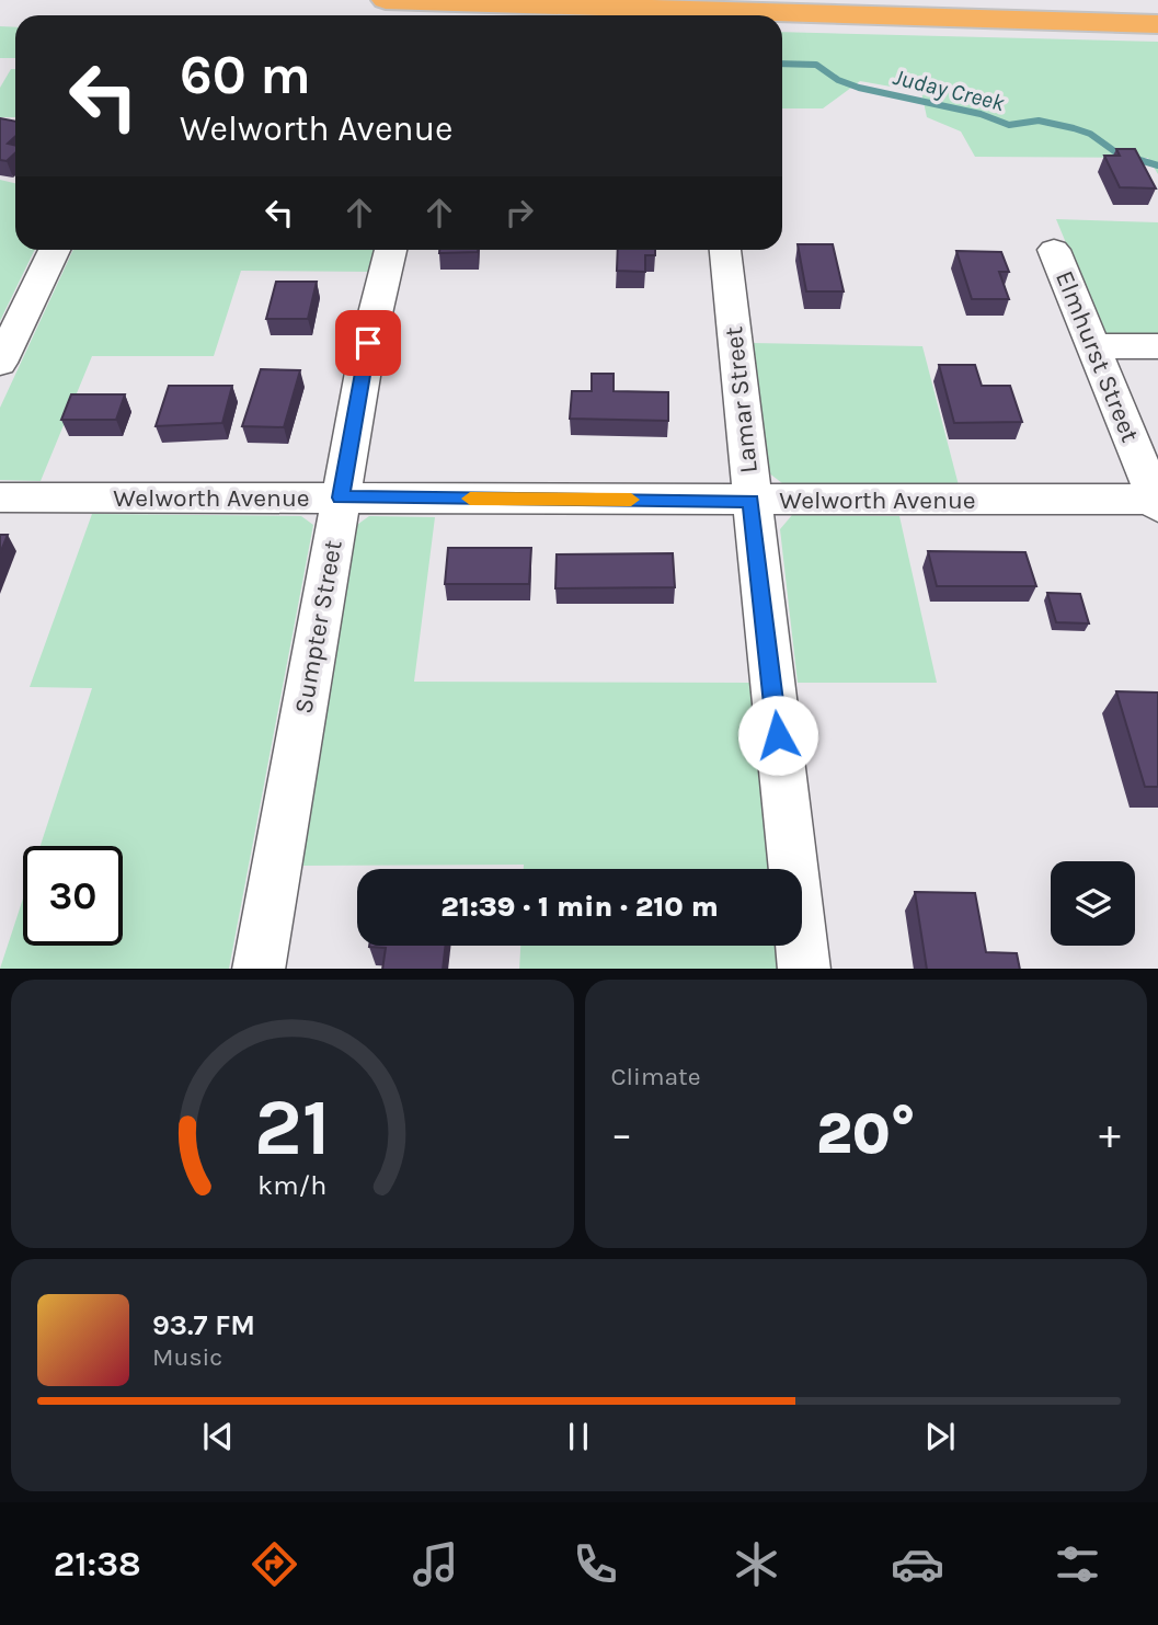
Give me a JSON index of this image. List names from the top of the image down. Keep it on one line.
{"streets":{"street":["Elmhurst Street","Lamar Street","Welworth Avenue","Sumpter Street"]},"crossings":[["Elmhurst Street","Welworth Avenue"],["Lamar Street","Welworth Avenue"],["Welworth Avenue","Sumpter Street"]],"water":["Juday Creek"],"page":{"turn":["60 m","Welworth Avenue"],"limit":"30","trip":"21:39 · 1 min · 210 m","tile":"Climate","heat":["−","20°","+"],"song":["93.7 FM","Music"],"tabs":"21:38","gauge":["21","km/h"]}}
